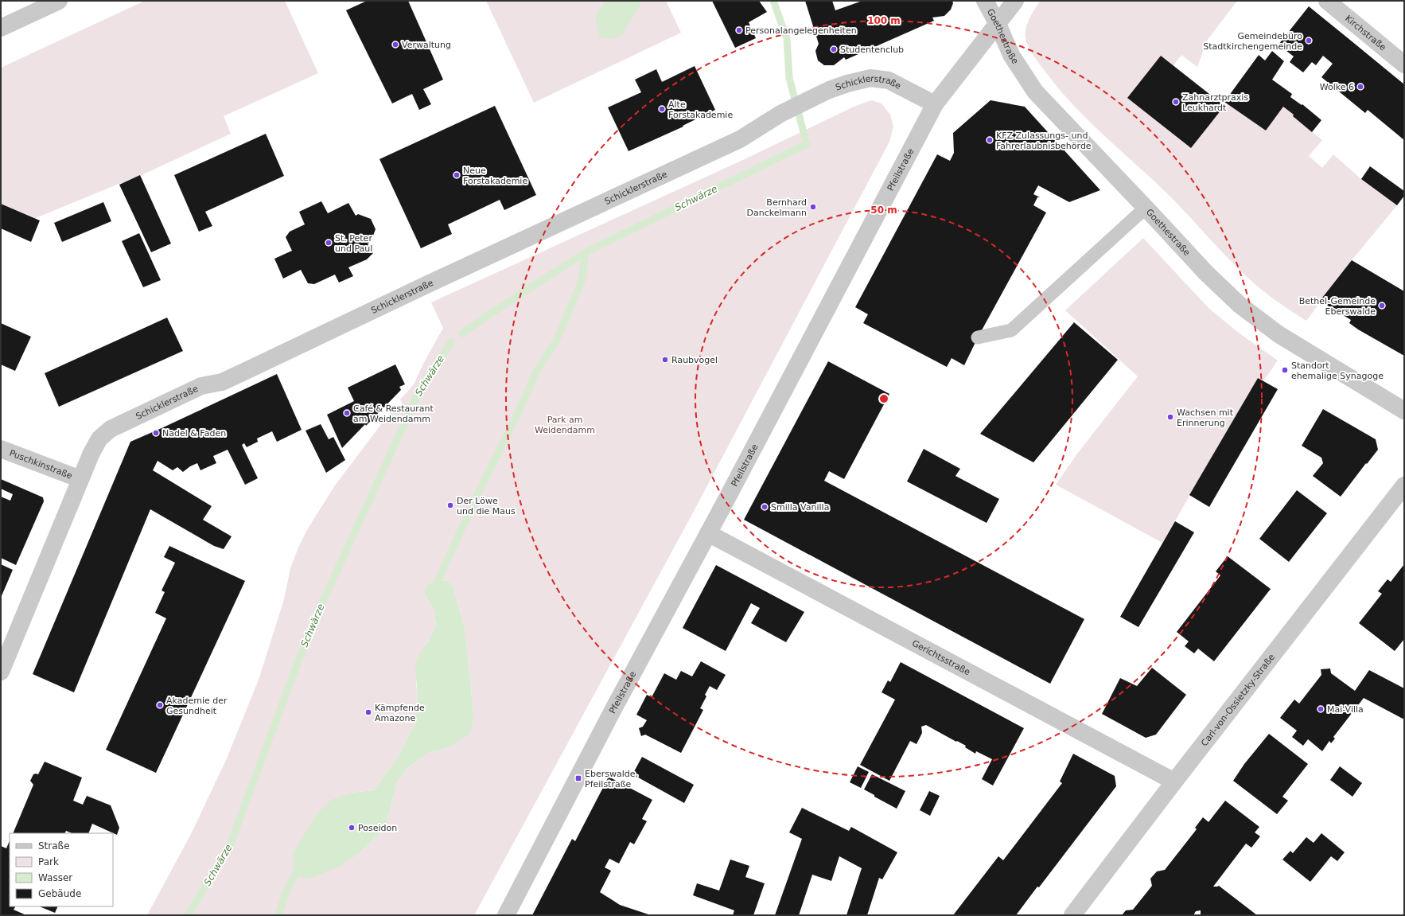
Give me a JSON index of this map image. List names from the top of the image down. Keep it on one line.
{"streets":{"street":["Kirchstraße","Goethestraße","Schicklerstraße","Pfeilstraße","Puschkinstraße","Gerichtsstraße","Carl-von-Ossietzky-Straße"]},"crossings":[["Goethestraße","Pfeilstraße"],["Schicklerstraße","Pfeilstraße"],["Schicklerstraße","Puschkinstraße"],["Pfeilstraße","Gerichtsstraße"],["Gerichtsstraße","Carl-von-Ossietzky-Straße"]],"water":["Schwärze"],"parks":["Park am Weidendamm"],"places":{"other":["Personalangelegenheiten","Gemeindebüro Stadtkirchengemeinde","Verwaltung","Studentenclub","Wolke 6","Zahnarztpraxis Leukhardt","Alte Forstakademie","KFZ Zulassungs- und Fahrerlaubnisbehörde","Neue Forstakademie","Bernhard Danckelmann","St. Peter und Paul","Bethel-Gemeinde Eberswalde","Raubvogel","Standort ehemalige Synagoge","Café & Restaurant am Weidendamm","Wachsen mit Erinnerung","Nadel & Faden","Der Löwe und die Maus","Smilla Vanilla","Akademie der Gesundheit","Mai-Villa","Kämpfende Amazone","Poseidon"],"transit":["Eberswalde, Pfeilstraße"]},"legend":["Straße","Park","Wasser","Gebäude"],"rings":["100 m","50 m"]}
